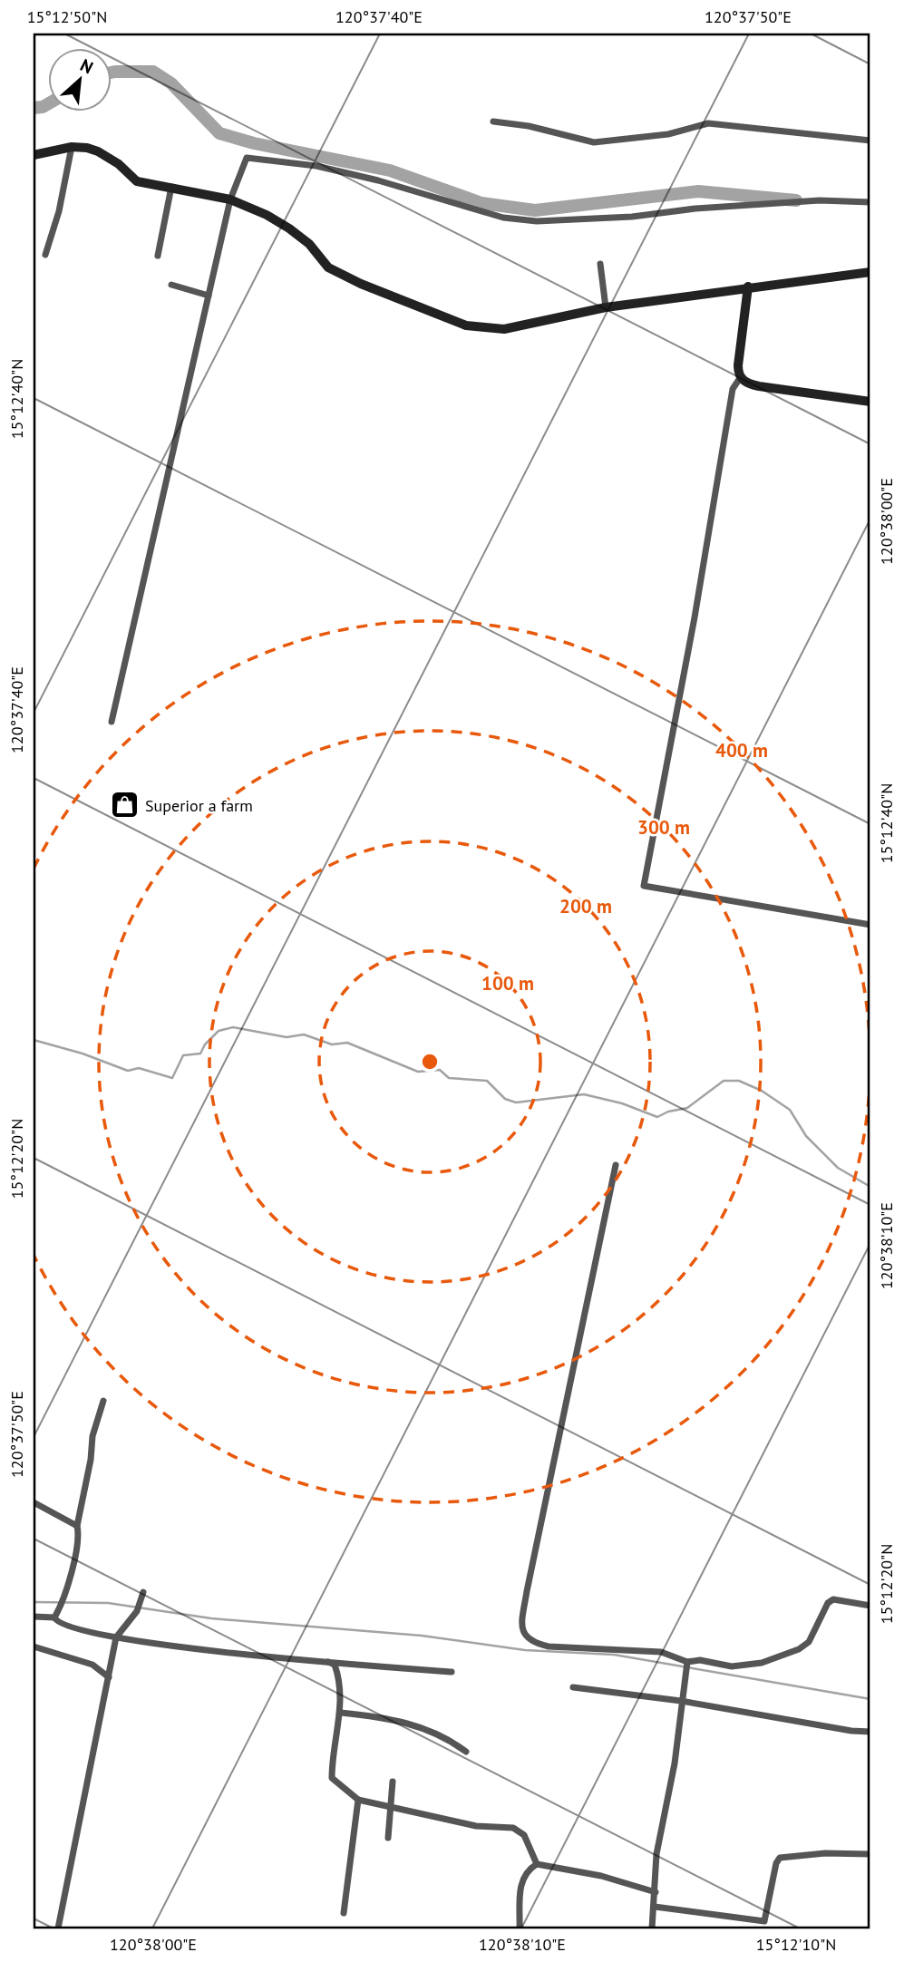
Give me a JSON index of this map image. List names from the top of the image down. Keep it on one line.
{"places":{"shop":["Superior a farm"]},"north":"top right","coordinates":["15°12'50\"N","120°37'40\"E","120°37'50\"E","15°12'40\"N","120°38'00\"E","15°12'20\"N","120°38'10\"E","15°12'10\"N"],"rings":["400 m","300 m","200 m","100 m"]}
